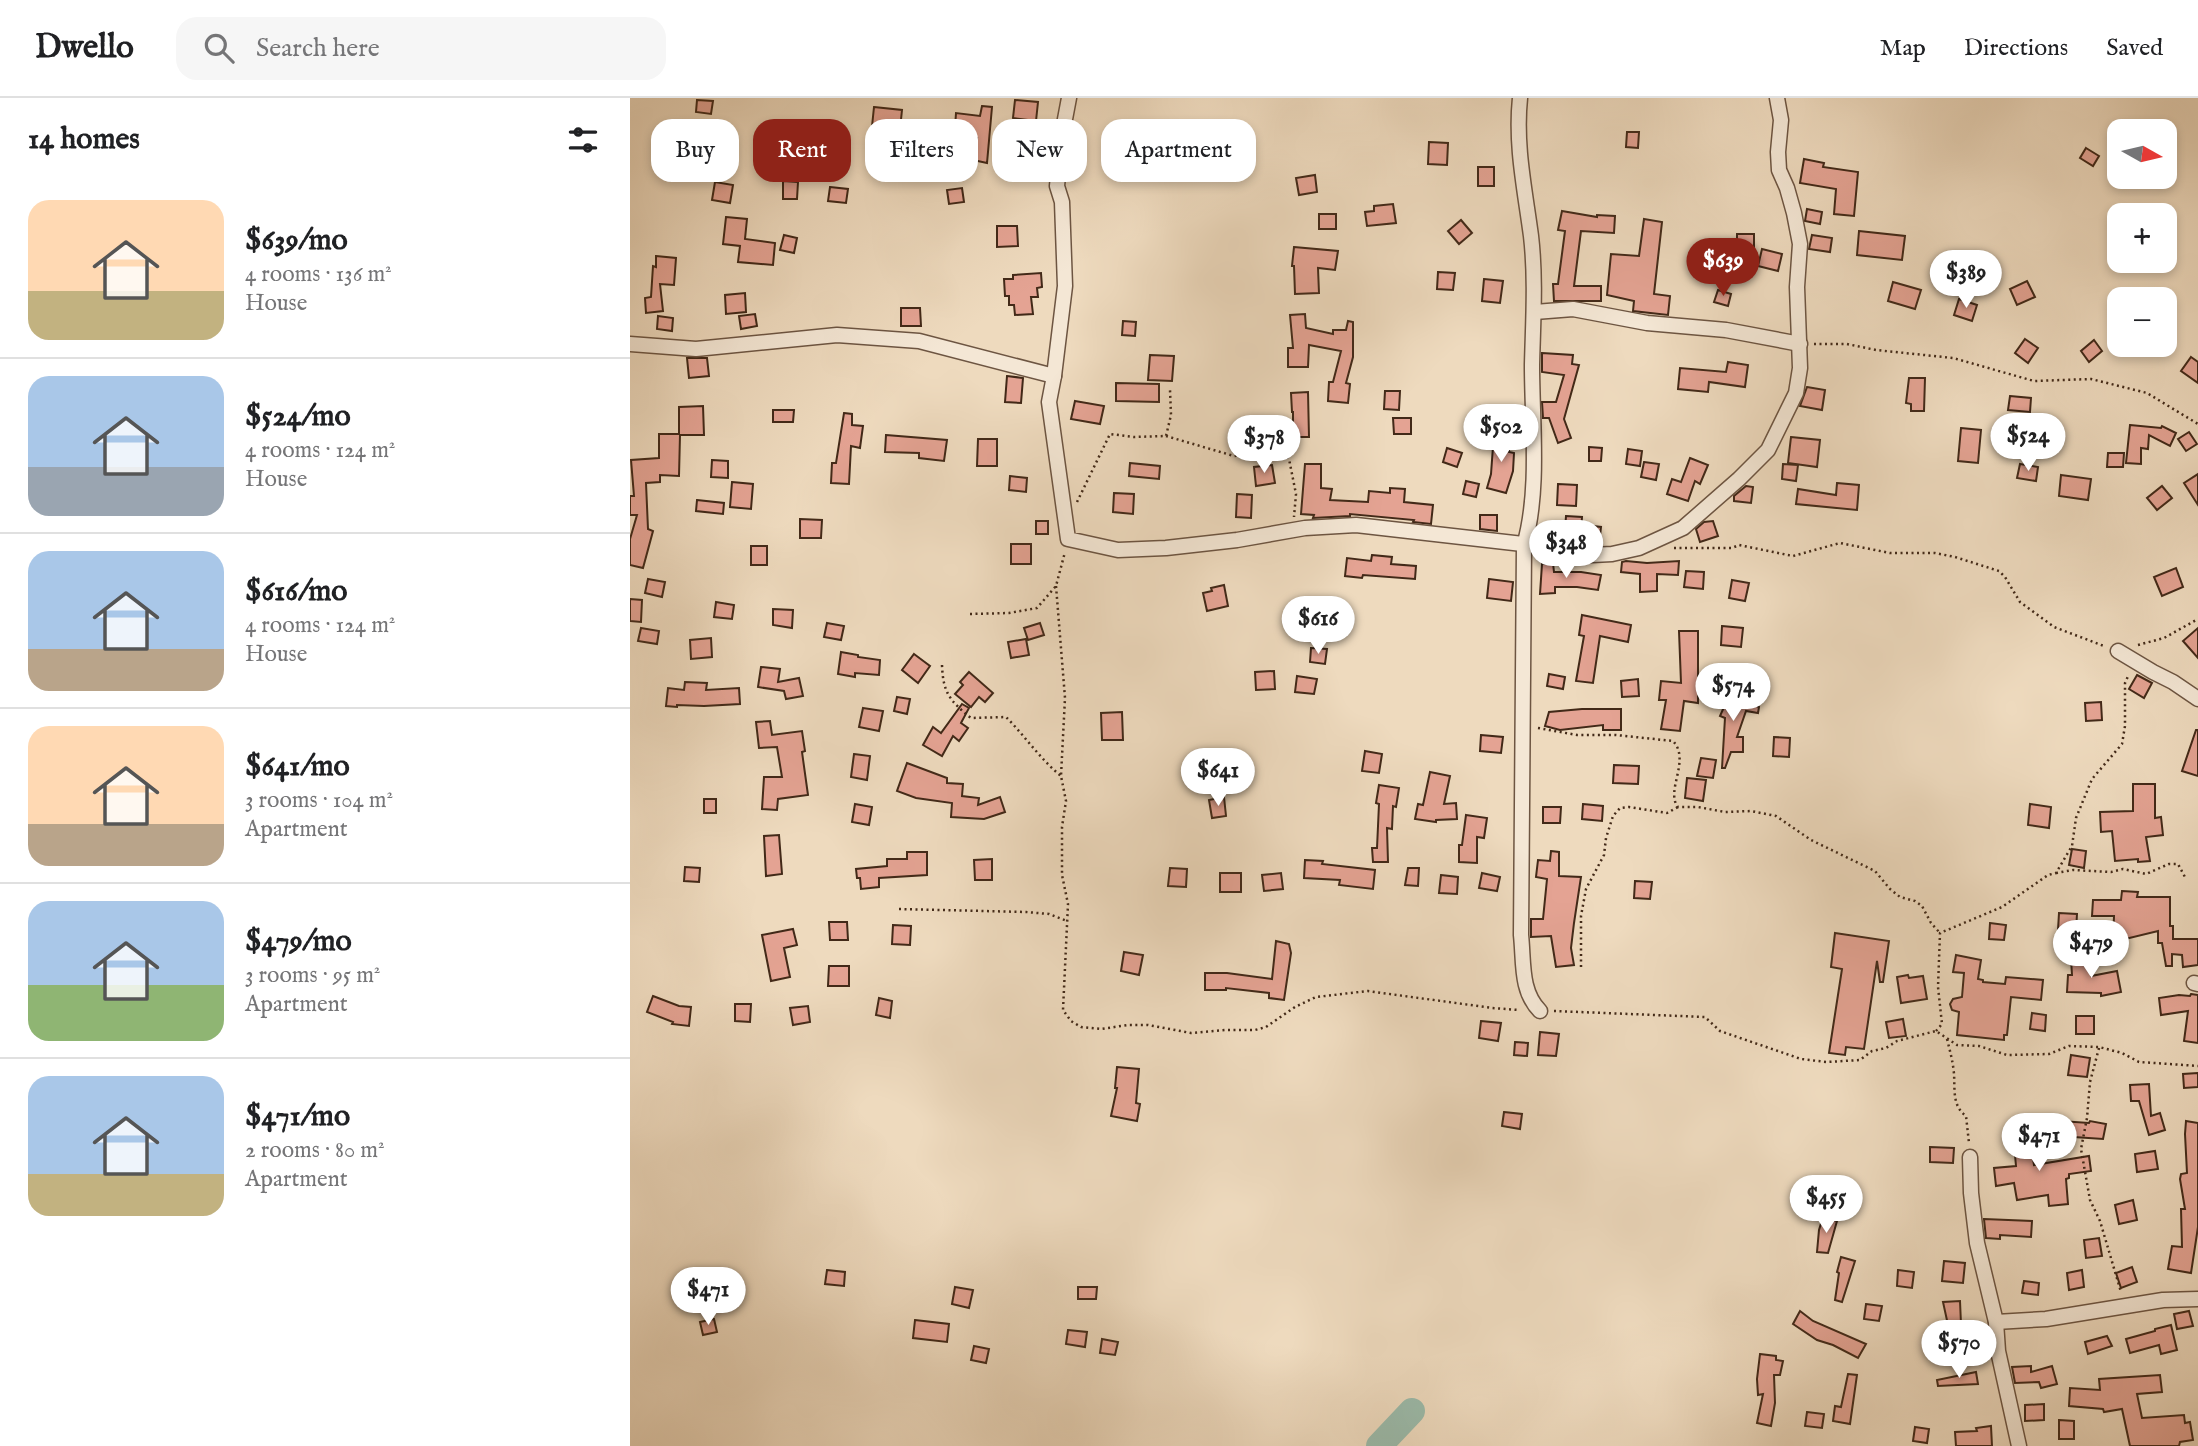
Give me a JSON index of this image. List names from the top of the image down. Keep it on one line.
{"north":"right","page":{"header":"Dwello","search":"Search here","nav":["Map","Directions","Saved"],"heading":"14 homes","map_buttons":["+","−"],"chip":["Buy","Rent","Filters","New","Apartment"],"list":[{"name":"$639/mo","note":"4 rooms · 136 m² · House"},{"name":"$524/mo","note":"4 rooms · 124 m² · House"},{"name":"$616/mo","note":"4 rooms · 124 m² · House"},{"name":"$641/mo","note":"3 rooms · 104 m² · Apartment"},{"name":"$479/mo","note":"3 rooms · 95 m² · Apartment"},{"name":"$471/mo","note":"2 rooms · 80 m² · Apartment"}],"price":["$639","$389","$502","$524","$378","$348","$616","$574","$641","$479","$471","$455","$471","$570"]}}
